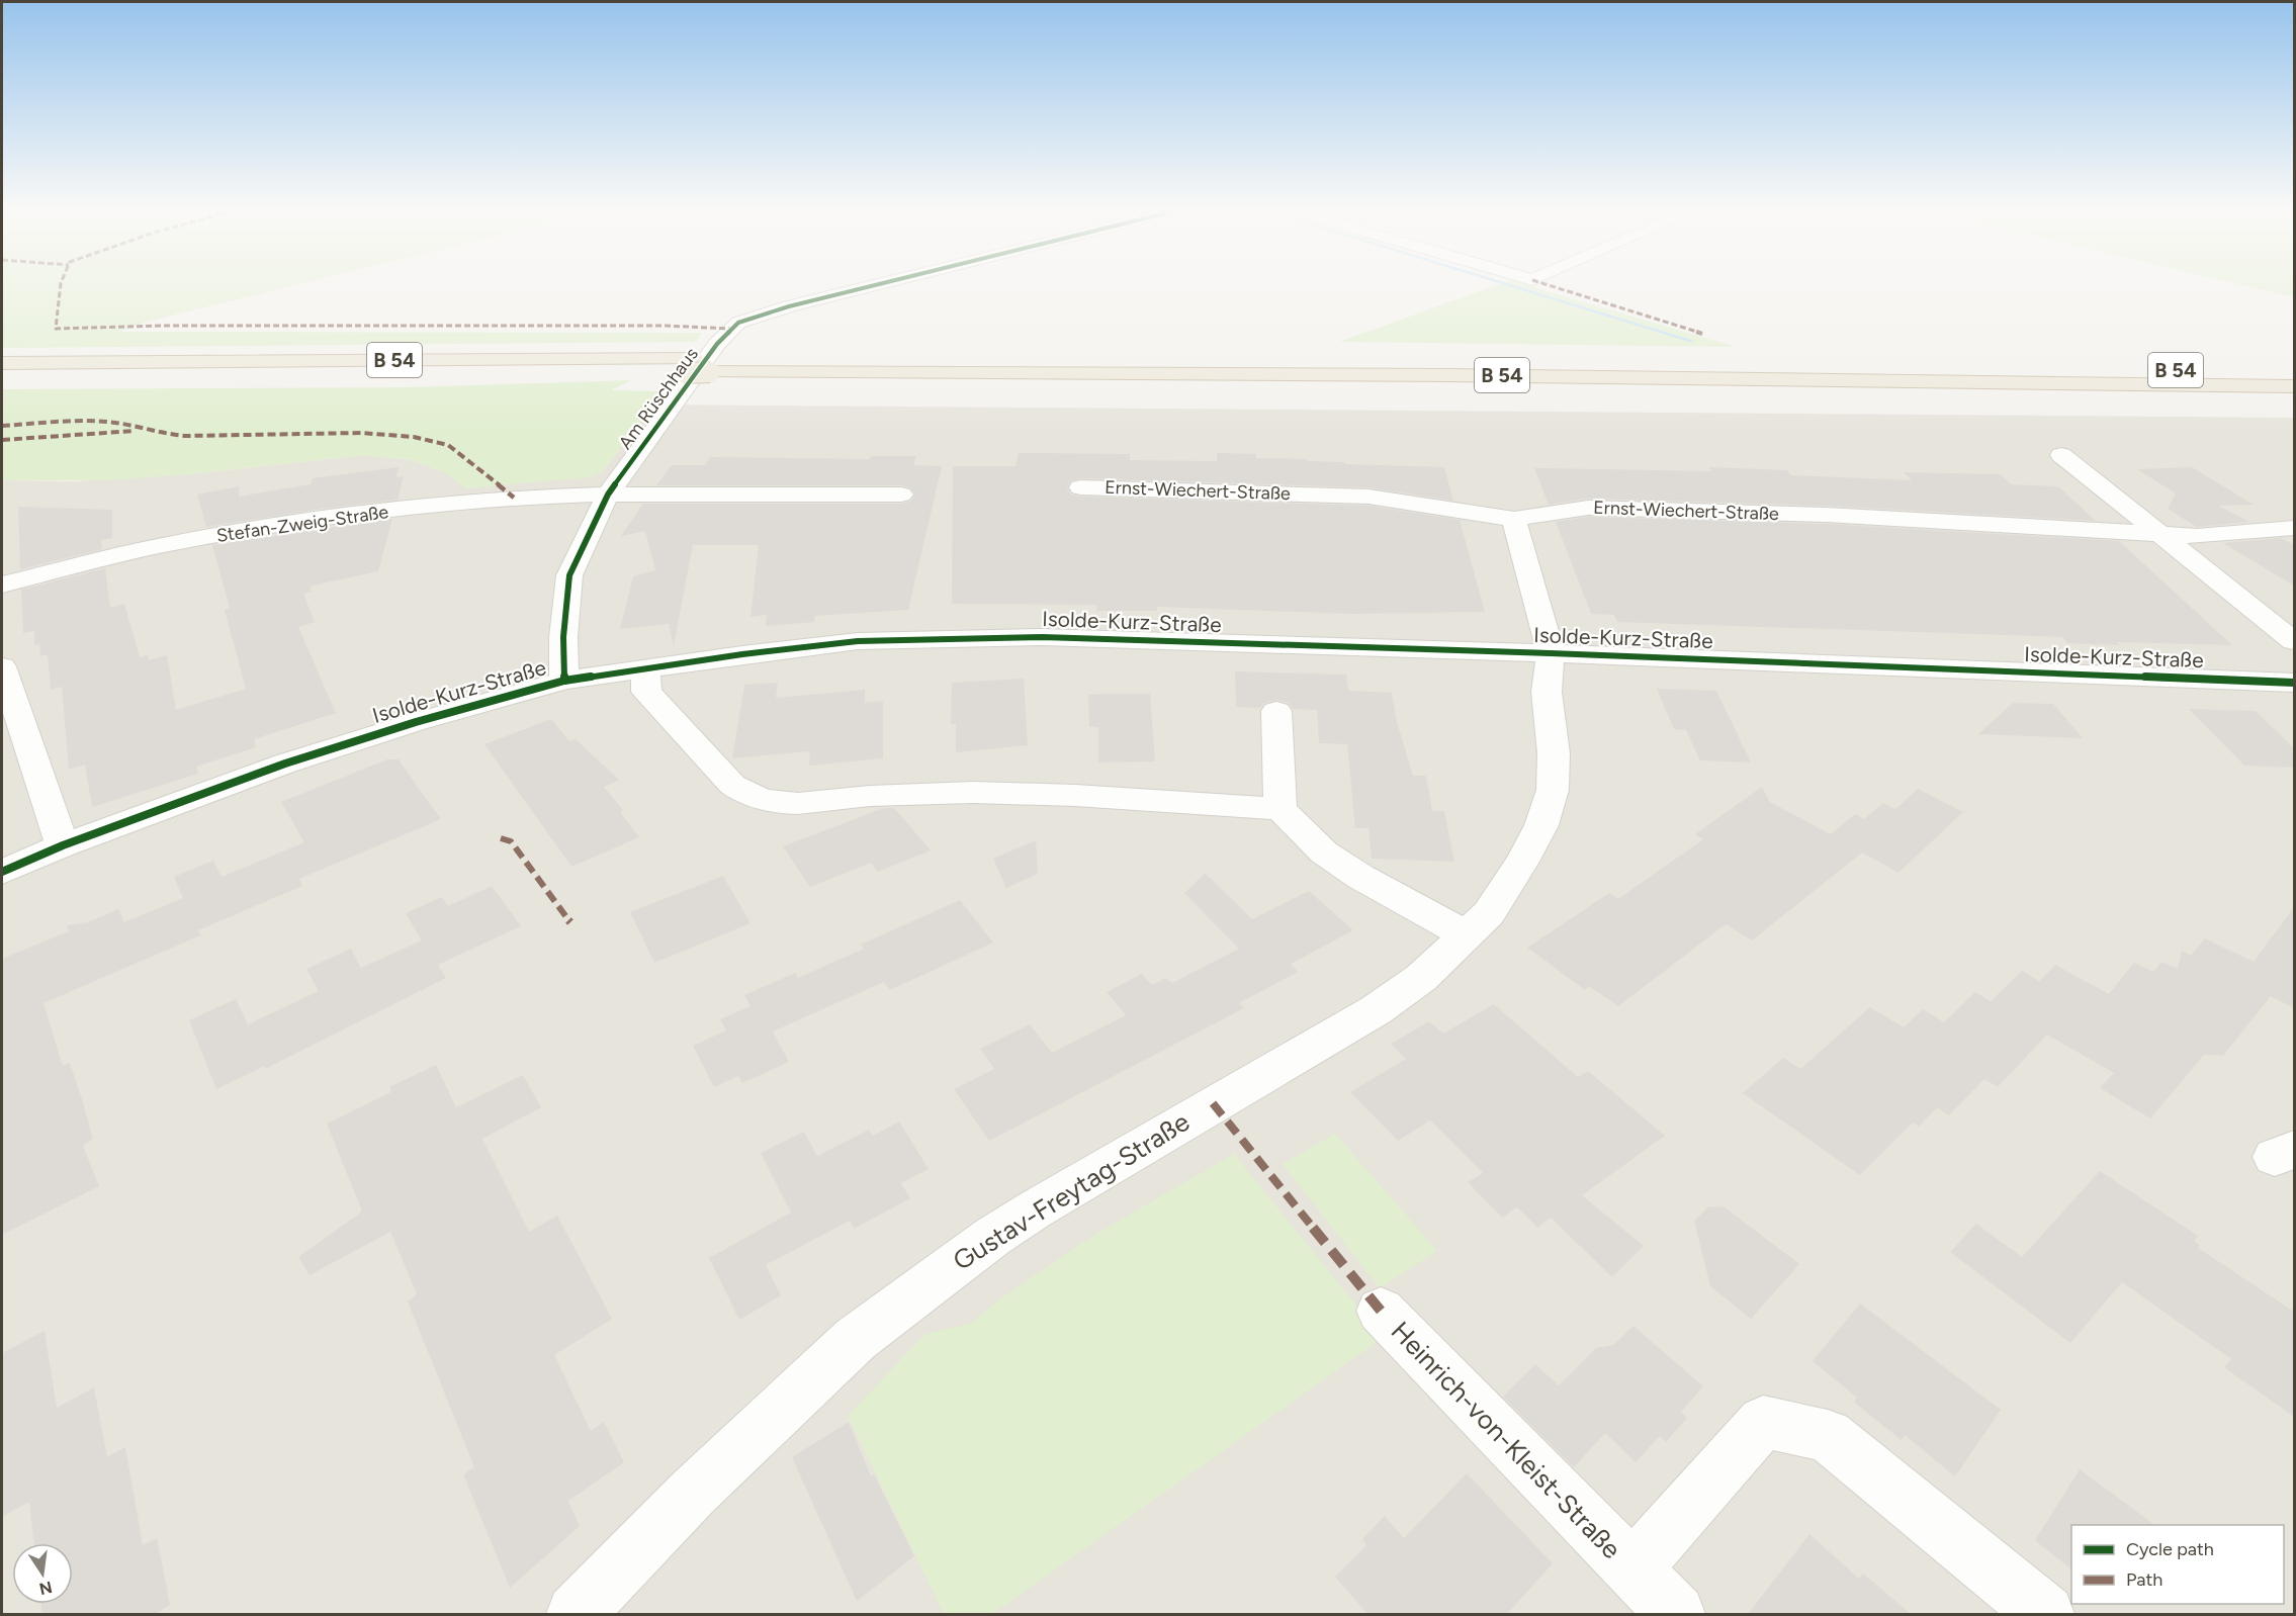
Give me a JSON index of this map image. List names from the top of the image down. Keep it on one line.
{"streets":{"highway":["B 54"],"street":["Am Rüschhaus","Ernst-Wiechert-Straße","Stefan-Zweig-Straße","Isolde-Kurz-Straße","Gustav-Freytag-Straße","Heinrich-von-Kleist-Straße"]},"crossings":[["Am Rüschhaus","Stefan-Zweig-Straße"],["Am Rüschhaus","Isolde-Kurz-Straße"],["Ernst-Wiechert-Straße","Gustav-Freytag-Straße"],["Isolde-Kurz-Straße","Gustav-Freytag-Straße"]],"legend":["Cycle path","Path"],"north":"bottom"}
